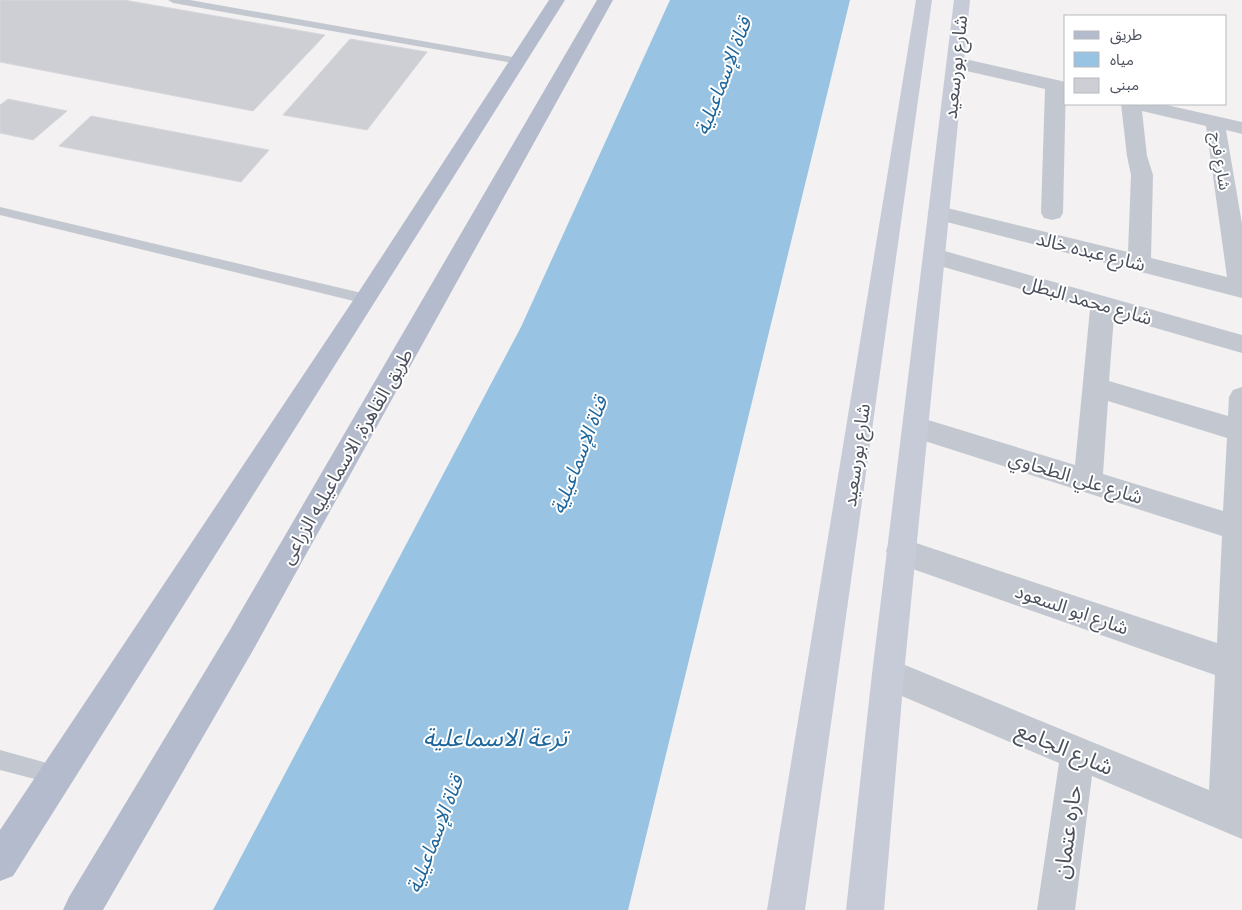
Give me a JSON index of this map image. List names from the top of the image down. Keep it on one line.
{"streets":{"main road":["شارع بورسعيد","طريق القاهرة, الاسماعيليه الزراعى"],"street":["شارع فرج","شارع عبده خالد","شارع محمد البطل","شارع علي الطحاوي","شارع ابو السعود","شارع الجامع","حاره عتمان"]},"crossings":[["شارع بورسعيد","شارع عبده خالد"],["شارع بورسعيد","شارع محمد البطل"],["شارع بورسعيد","شارع علي الطحاوي"],["شارع بورسعيد","شارع ابو السعود"],["شارع بورسعيد","شارع الجامع"],["شارع فرج","شارع عبده خالد"],["شارع الجامع","حاره عتمان"]],"water":["قناة الإسماعيلية","ترعة الاسماعلية"],"legend":["طريق","مياه","مبنى"]}
